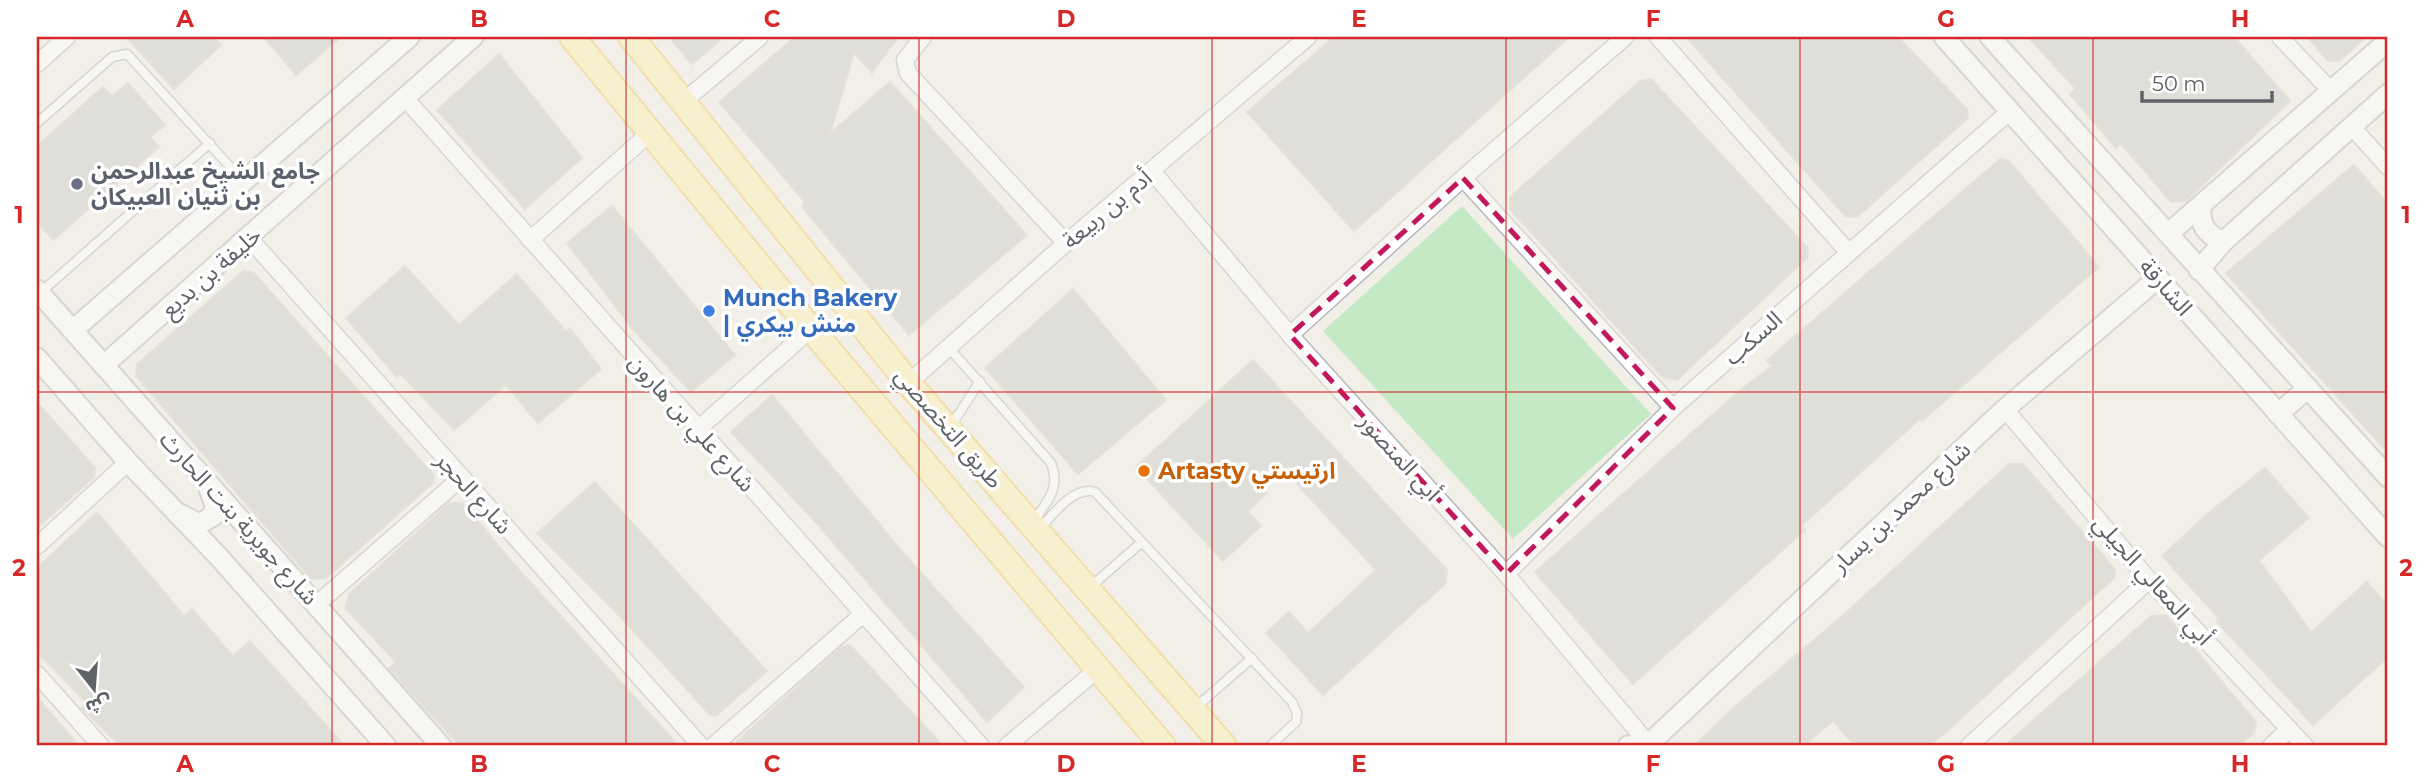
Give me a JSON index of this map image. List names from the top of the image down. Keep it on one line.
{"streets":{"main road":["طريق التخصصي"],"street":["أدم بن ربيعة","خليفة بن بديع","الشارقة","السكب","شارع علي بن هارون","أبي المنصور","شارع الحجر","شارع محمد بن يسار","شارع جويرية بنت الحارث","أبي المعالي الجيلي"]},"crossings":[["أدم بن ربيعة","طريق التخصصي"],["أدم بن ربيعة","أبي المنصور"],["خليفة بن بديع","شارع علي بن هارون"],["خليفة بن بديع","شارع الحجر"],["خليفة بن بديع","شارع جويرية بنت الحارث"],["الشارقة","السكب"],["الشارقة","شارع محمد بن يسار"],["السكب","أبي المنصور"],["أبي المنصور","شارع محمد بن يسار"],["شارع محمد بن يسار","أبي المعالي الجيلي"]],"places":["جامع الشيخ عبدالرحمن بن ثنيان العبيكان","Munch Bakery | منش بيكري","Artasty ارتيستي"],"scale_bar":"50 m","north":"bottom","grid":{"columns":["A","B","C","D","E","F","G","H"],"rows":["1","2"]}}
